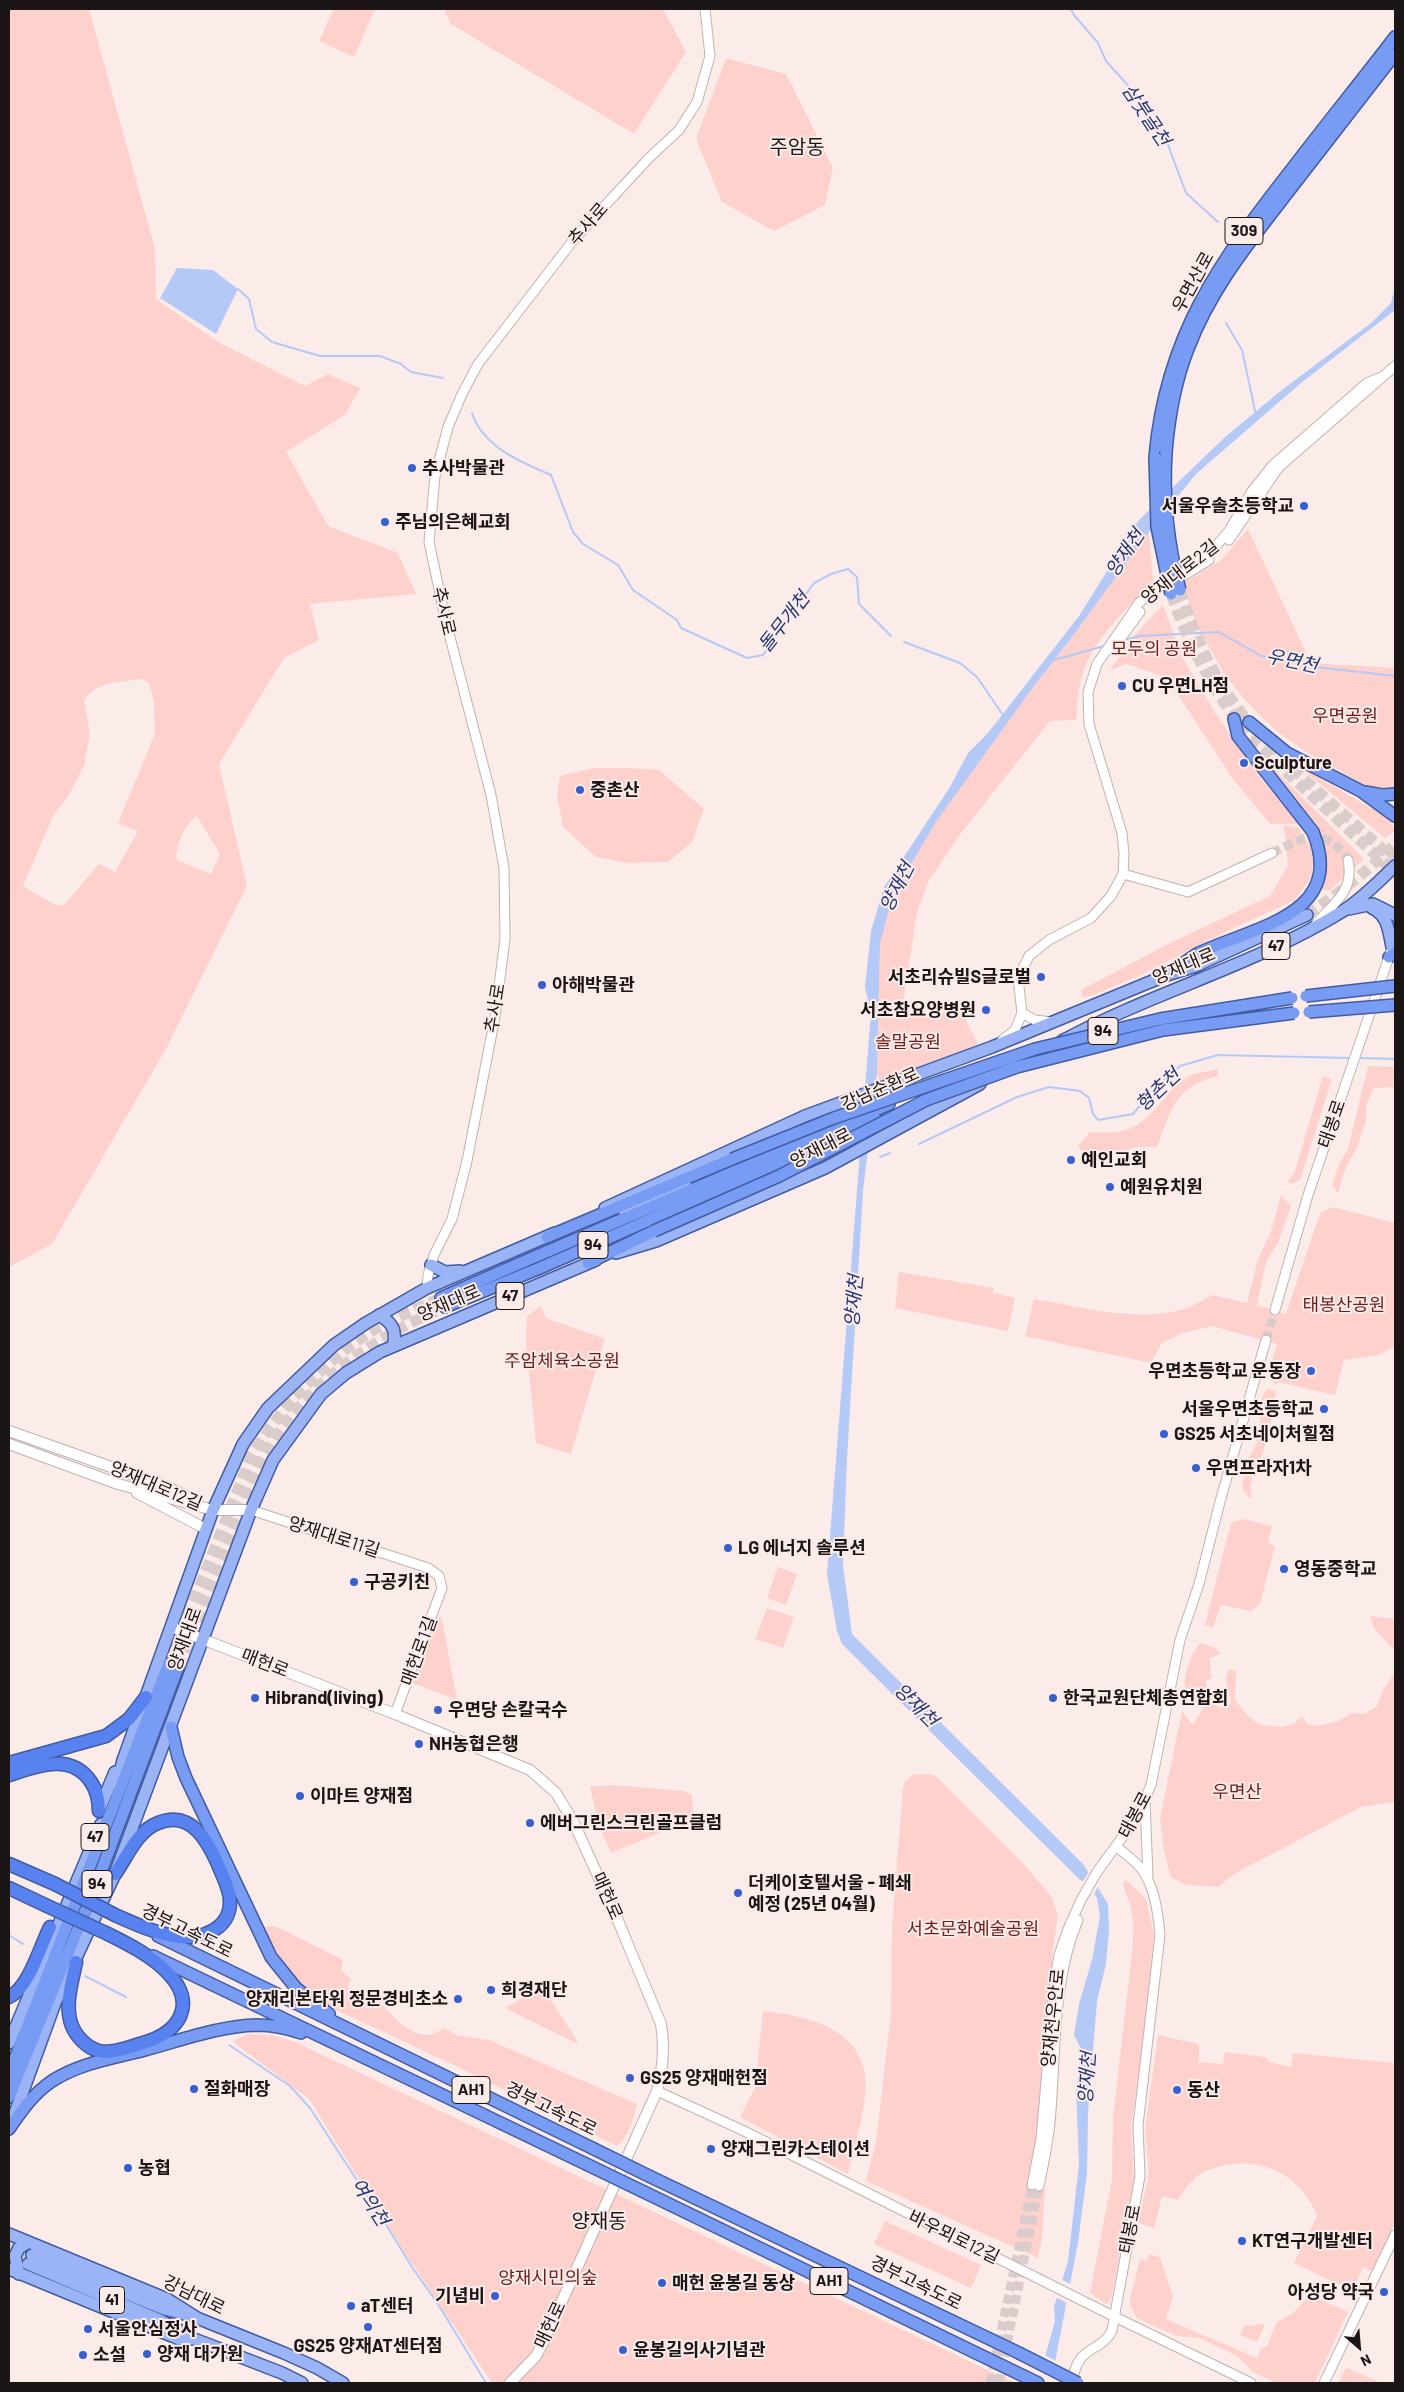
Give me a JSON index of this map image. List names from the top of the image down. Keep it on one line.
{"streets":{"highway":["309","우면산로","양재대로","94","강남순환로","경부고속도로","AH1"],"main road":["47","양재대로12길","양재대로11길","매헌로","강남대로","41"],"street":["추사로","양재대로2길","태봉로","매헌로1길","양재천우안로","바우뫼로12길"]},"crossings":[["추사로","양재대로"],["양재대로","강남순환로"],["양재대로","양재대로12길"],["양재대로","양재대로11길"],["양재대로","매헌로"],["태봉로","양재천우안로"],["태봉로","바우뫼로12길"],["양재대로12길","양재대로11길"],["양재대로11길","매헌로1길"],["매헌로1길","매헌로"],["매헌로","바우뫼로12길"],["강남대로","41"]],"districts":["주암동","양재동"],"water":["삼붓골천","양재천","돌무개천","우면천","형촌천","여의천"],"parks":["모두의 공원","우면공원","솔말공원","태봉산공원","주암체육소공원","우면산","서초문화예술공원","양재시민의숲"],"places":["추사박물관","서울우솔초등학교","주님의은혜교회","CU 우면LH점","Sculpture","중촌산","서초리슈빌S글로벌","아해박물관","서초참요양병원","예인교회","예원유치원","우면초등학교 운동장","서울우면초등학교","GS25 서초네이처힐점","우면프라자1차","LG 에너지 솔루션","영동중학교","구공키친","Hibrand(living)","한국교원단체총연합회","우면당 손칼국수","NH농협은행","이마트 양재점","에버그린스크린골프클럼","더케이호텔서울 - 폐쇄 예정 (25년 04월)","희경재단","양재리본타워 정문경비초소","GS25 양재매헌점","절화매장","동산","양재그린카스테이션","농협","KT연구개발센터","매헌 윤봉길 동상","아성당 약국","기념비","aT센터","GS25 양재AT센터점","서울안심정사","윤봉길의사기념관","양재 대가원","소설"],"north":"bottom right"}
